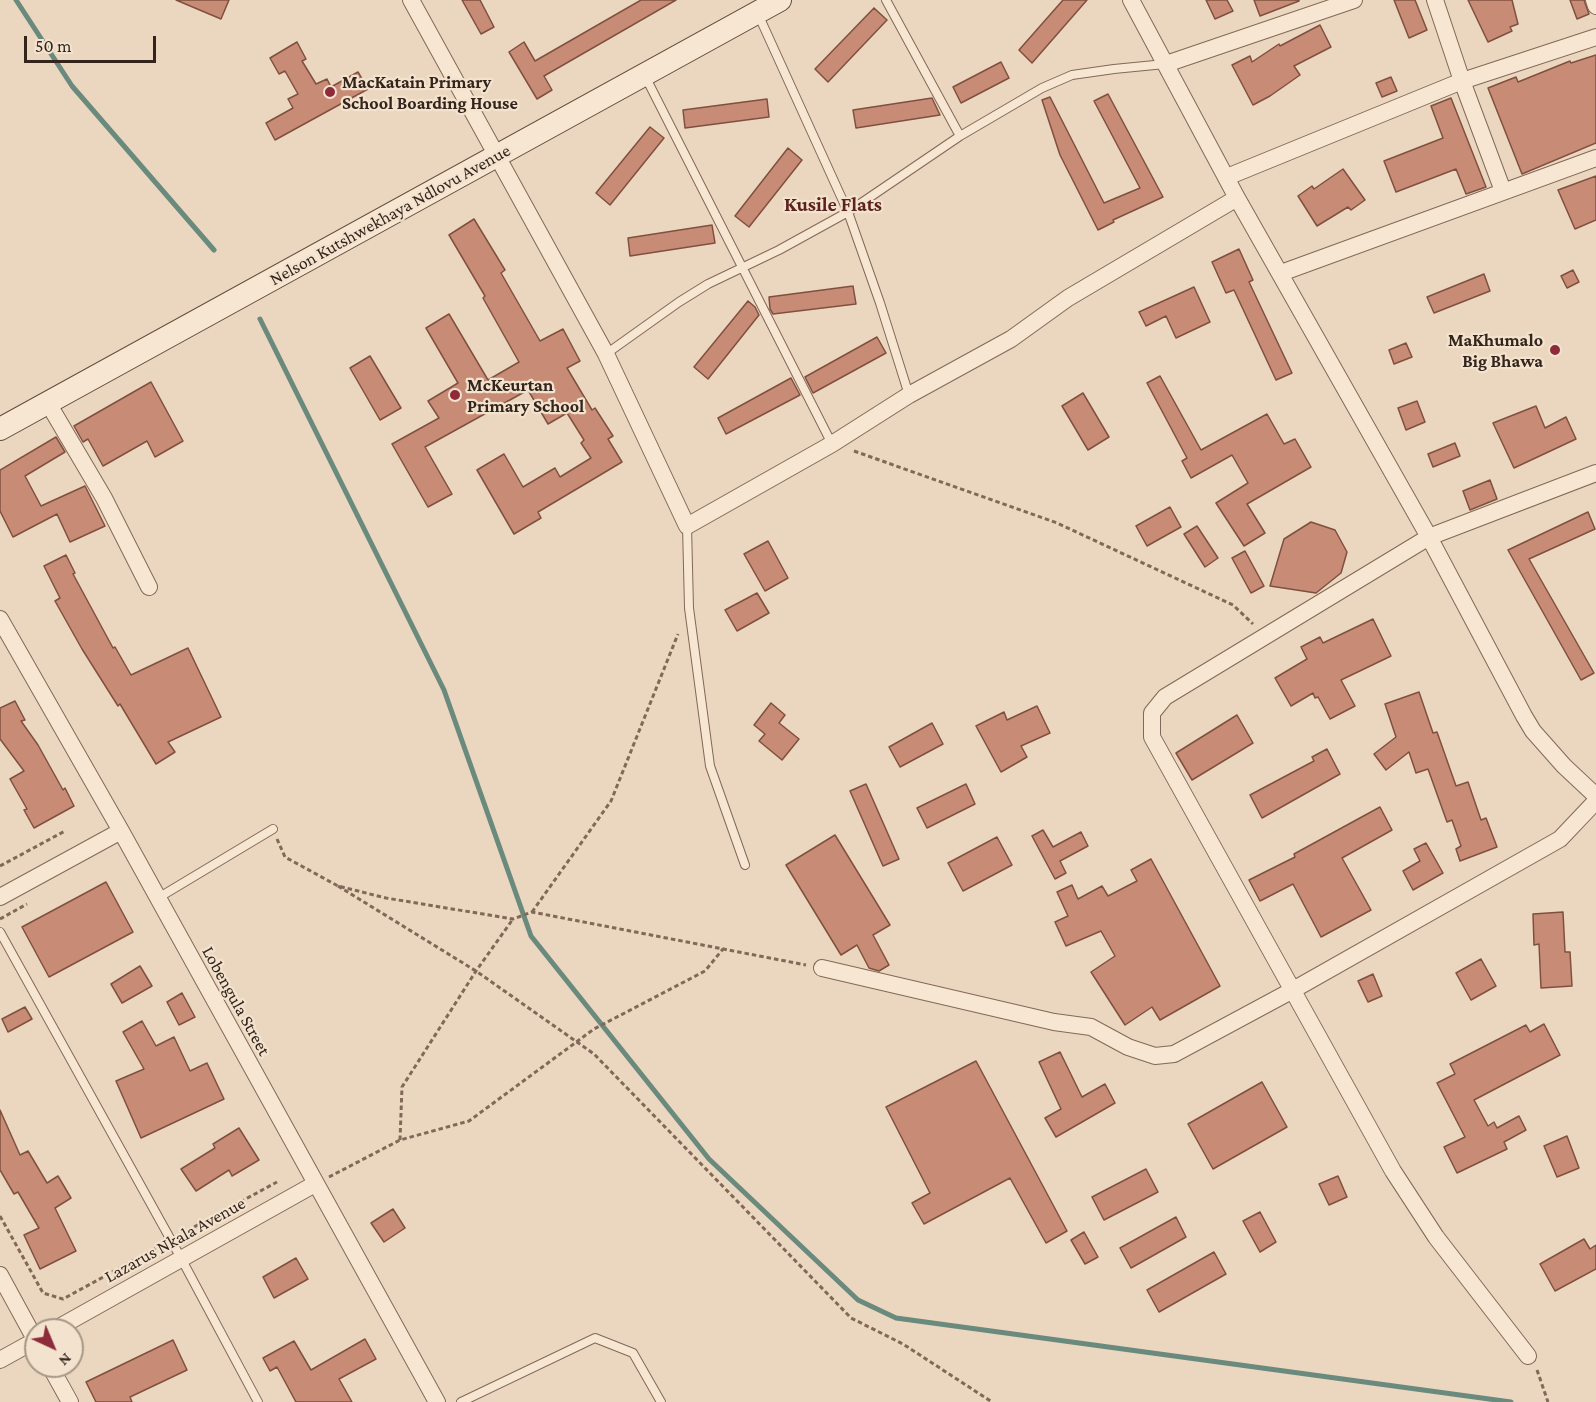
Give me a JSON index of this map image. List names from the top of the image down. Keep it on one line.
{"streets":{"street":["Nelson Kutshwekhaya Ndlovu Avenue","Lobengula Street","Lazarus Nkala Avenue"]},"crossings":[["Lobengula Street","Lazarus Nkala Avenue"]],"districts":["Kusile Flats"],"places":["MacKatain Primary School Boarding House","MaKhumalo Big Bhawa","McKeurtan Primary School"],"scale_bar":"50 m","north":"bottom right"}
